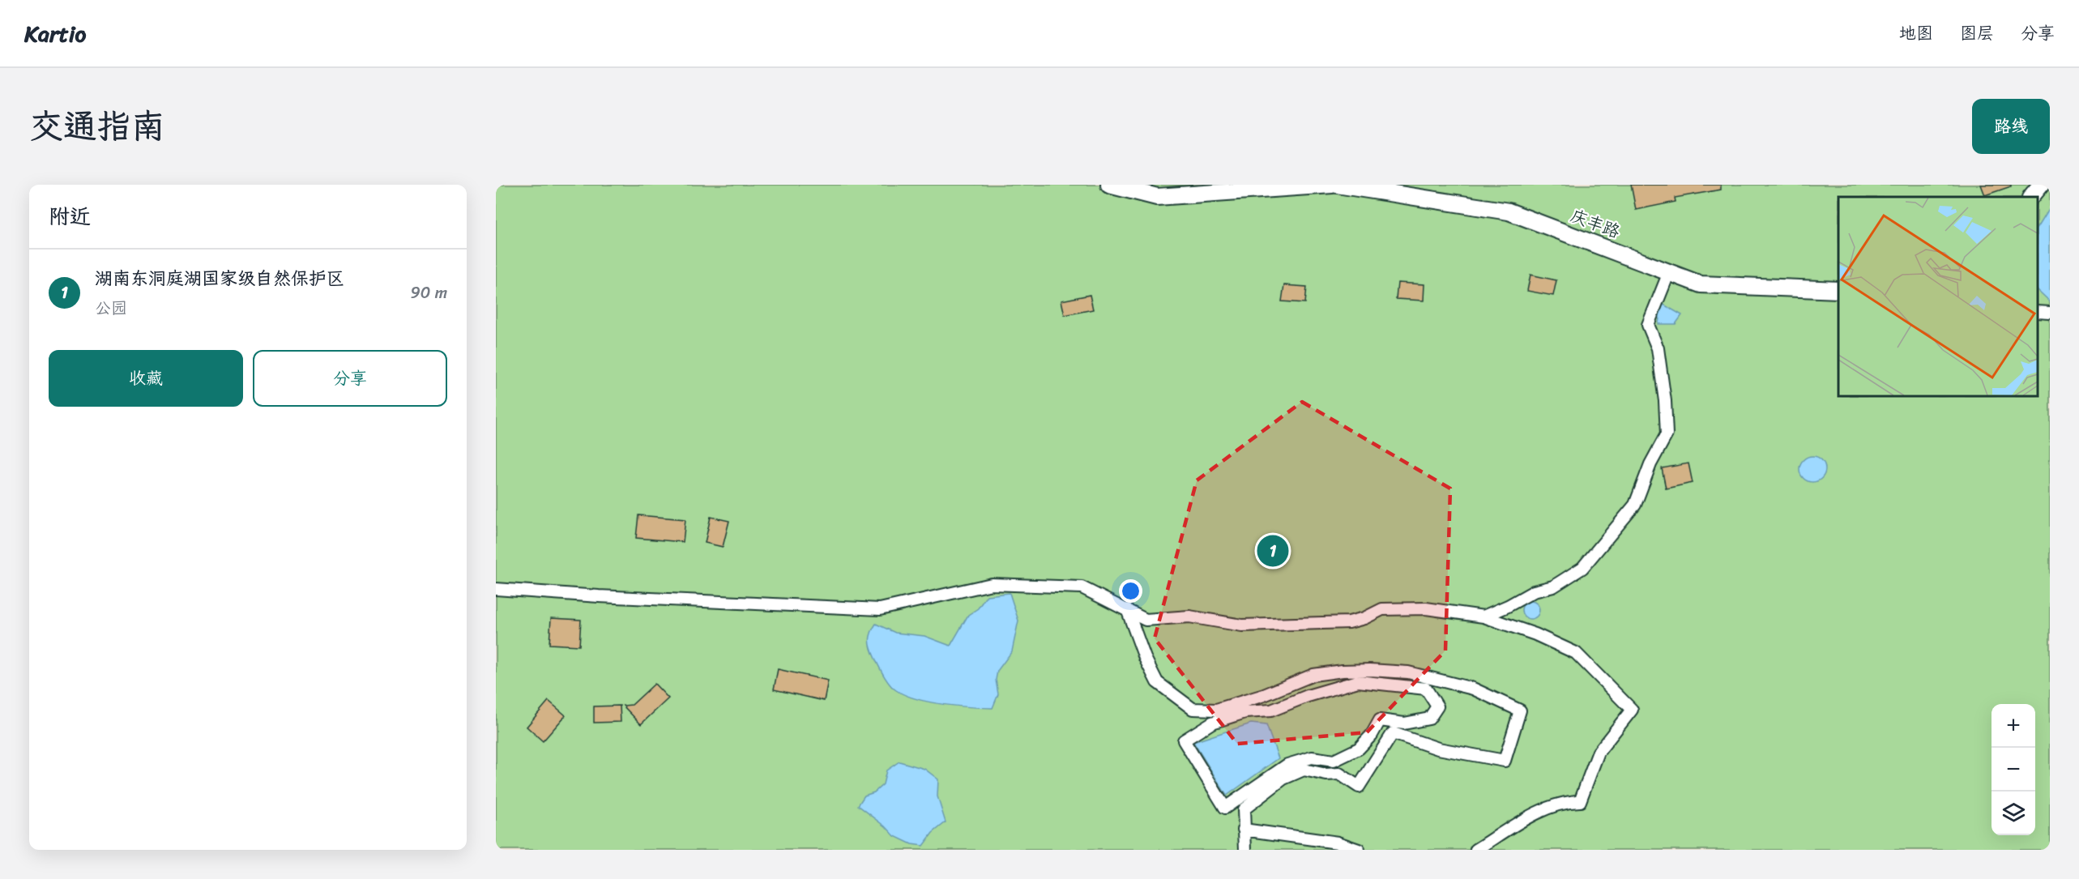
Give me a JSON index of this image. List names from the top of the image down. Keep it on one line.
{"streets":{"street":["庆丰路"]},"page":{"header":"Kartio","nav":["地图","图层","分享"],"title":"交通指南","buttons":["路线",["收藏","分享"]],"heading":"附近","list":[{"mark":"1","name":"湖南东洞庭湖国家级自然保护区","note":"公园","value":"90 m"}],"pins":"1","map_buttons":["+","−"]}}
